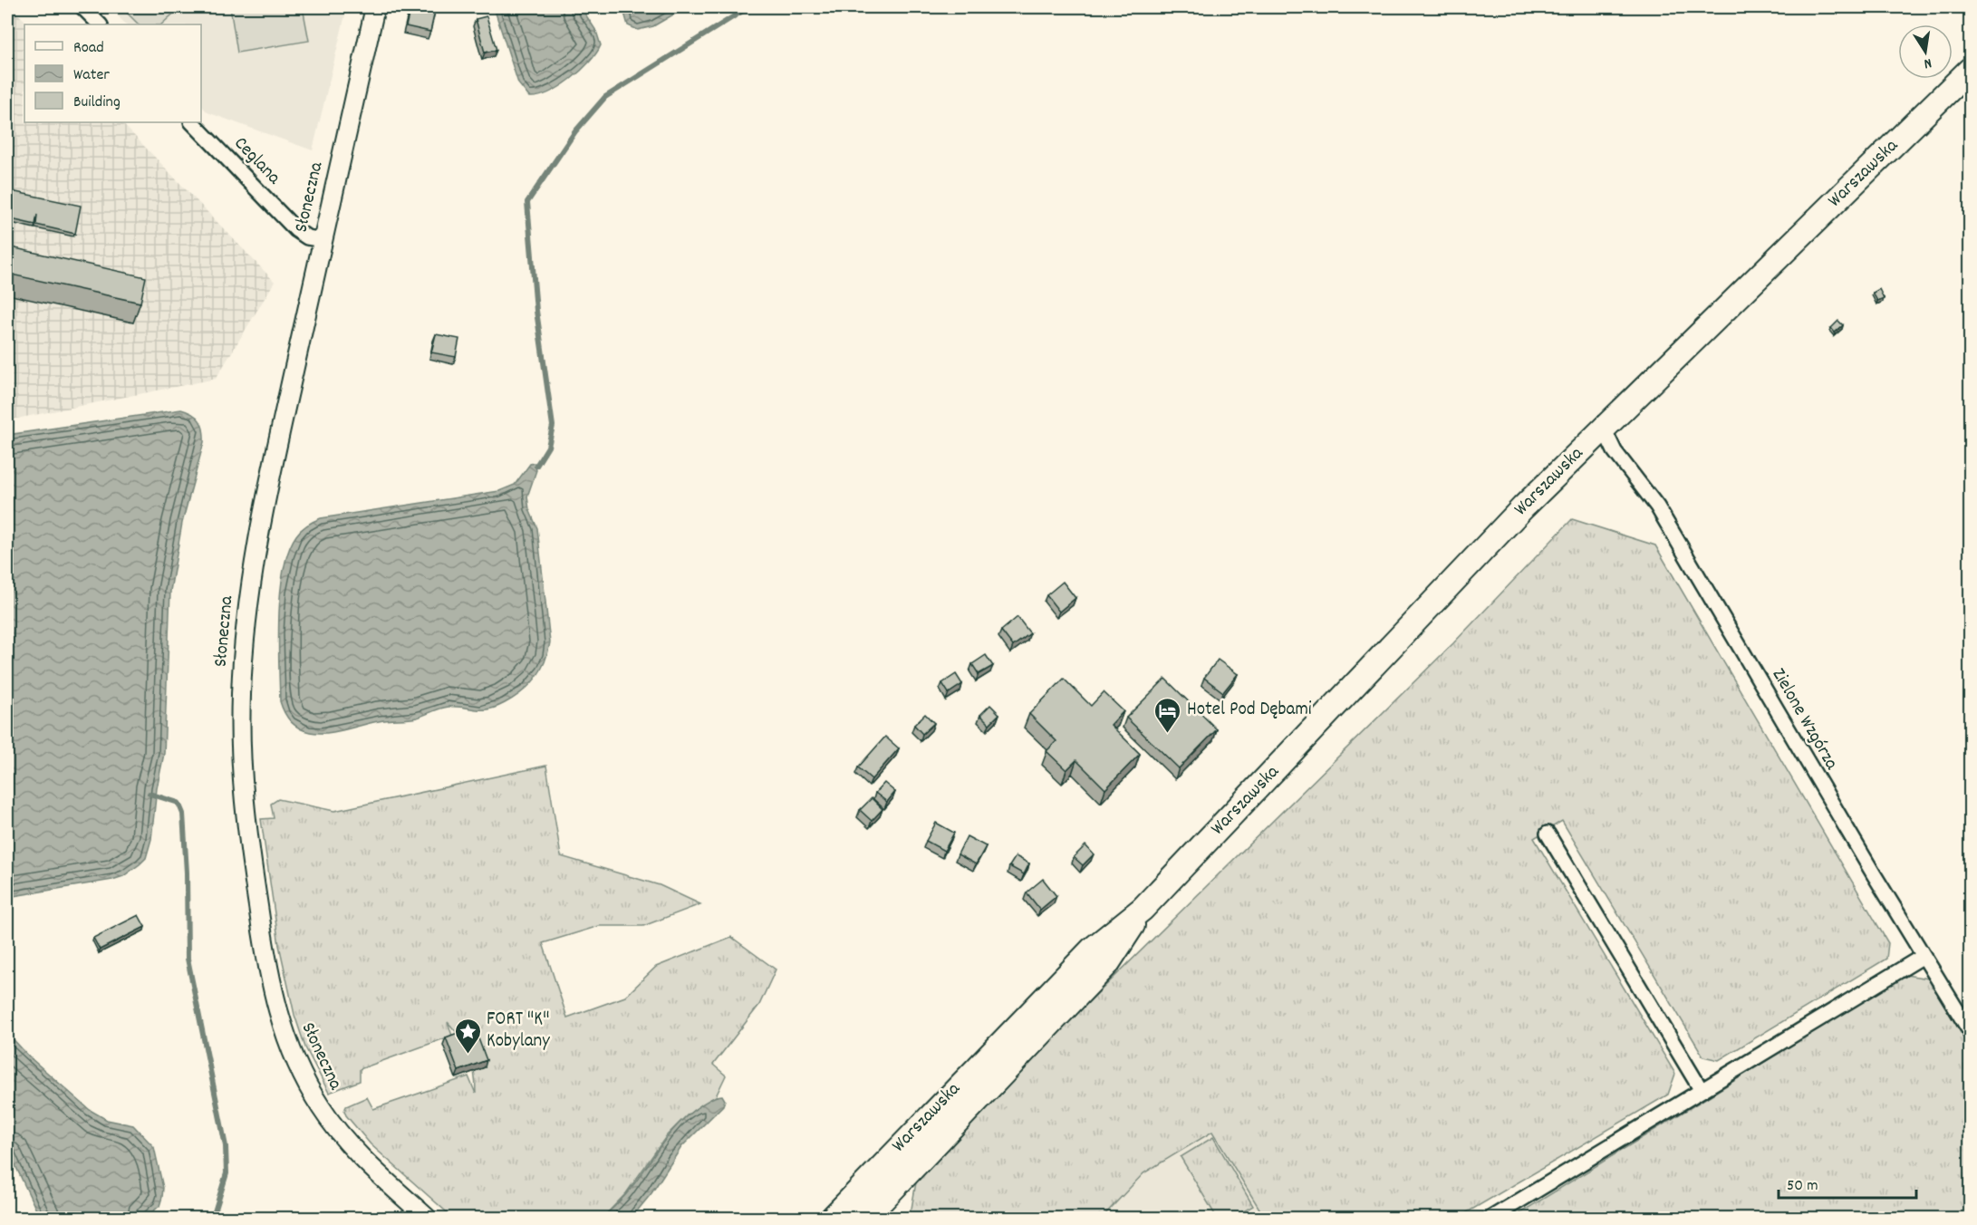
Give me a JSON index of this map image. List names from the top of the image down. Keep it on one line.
{"streets":{"highway":["Warszawska"],"street":["Ceglana","Słoneczna","Zielone Wzgórza"]},"crossings":[["Ceglana","Słoneczna"],["Warszawska","Zielone Wzgórza"]],"places":{"hotel":["Hotel Pod Dębami"],"place":["FORT \"K\" Kobylany"]},"legend":["Road","Water","Building"],"scale_bar":"50 m","north":"bottom"}
